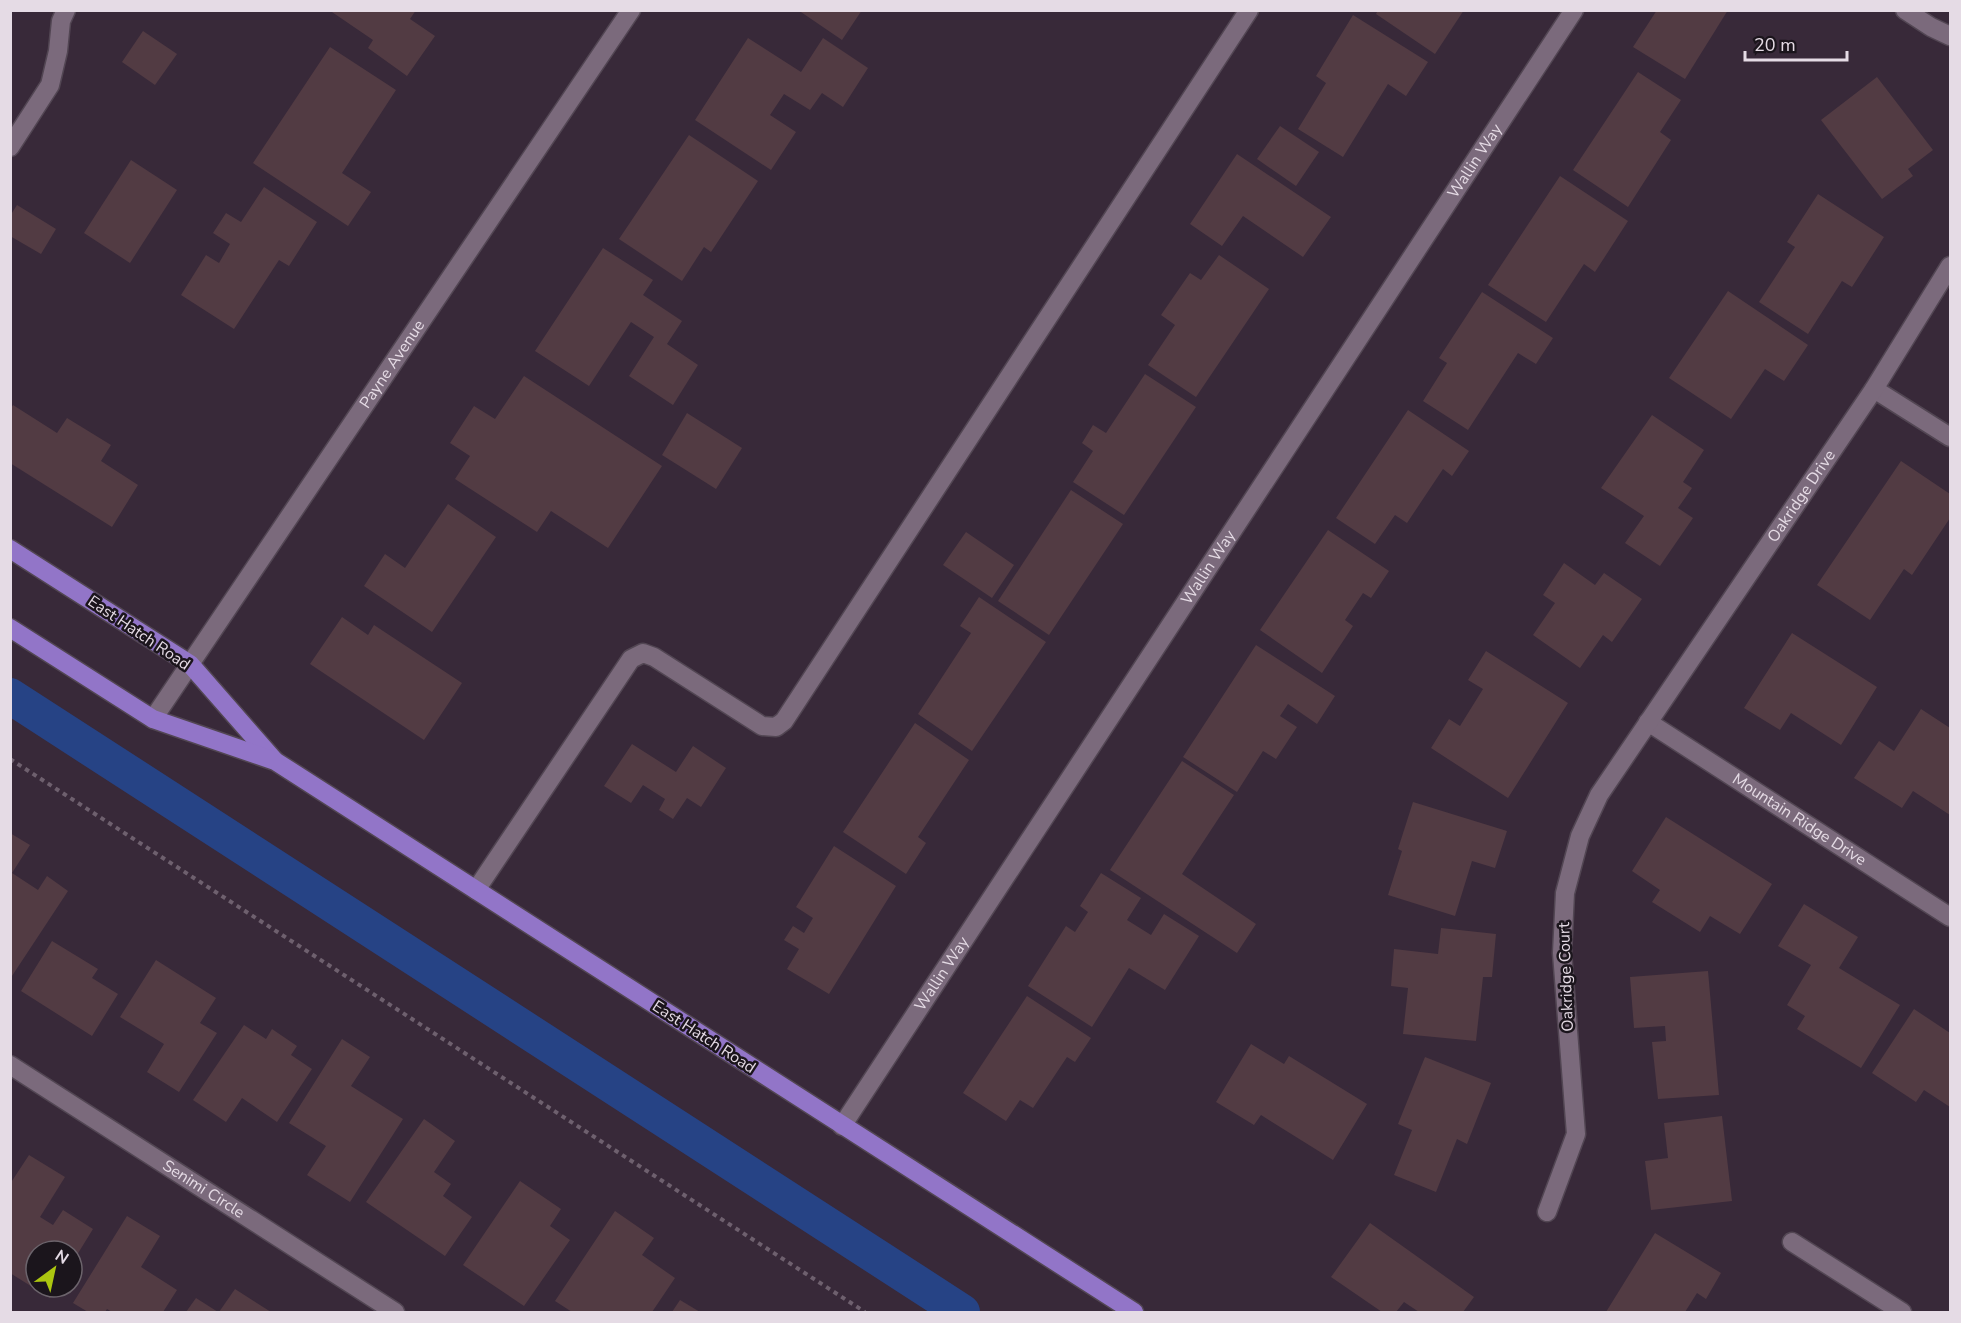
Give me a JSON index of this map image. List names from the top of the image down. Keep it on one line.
{"streets":{"main road":["East Hatch Road"],"street":["Wallin Way","Payne Avenue","Oakridge Drive","Mountain Ridge Drive","Oakridge Court","Senimi Circle"]},"crossings":[["Wallin Way","East Hatch Road"],["Payne Avenue","East Hatch Road"],["Oakridge Drive","Mountain Ridge Drive"],["Oakridge Drive","Oakridge Court"],["Mountain Ridge Drive","Oakridge Court"]],"scale_bar":"20 m","north":"top right"}
